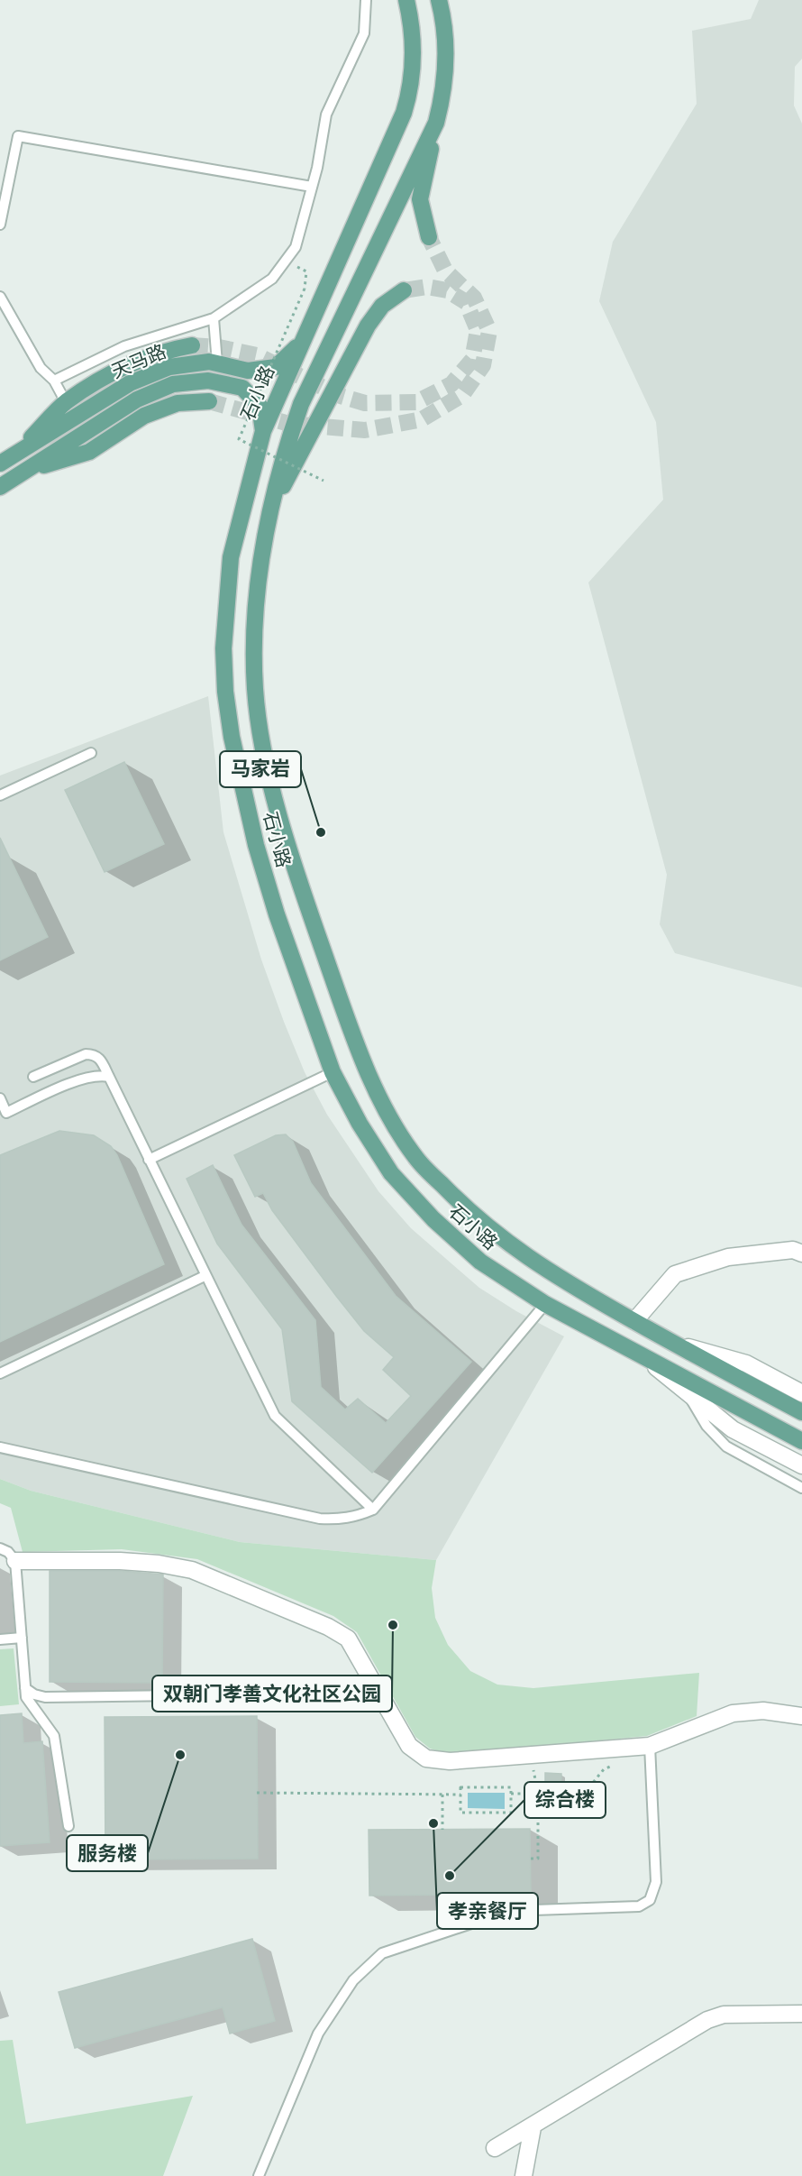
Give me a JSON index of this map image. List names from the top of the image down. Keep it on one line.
{"streets":{"main road":["天马路","石小路"]},"crossings":[["天马路","石小路"]],"places":["马家岩","双朝门孝善文化社区公园","服务楼","孝亲餐厅","综合楼"]}
